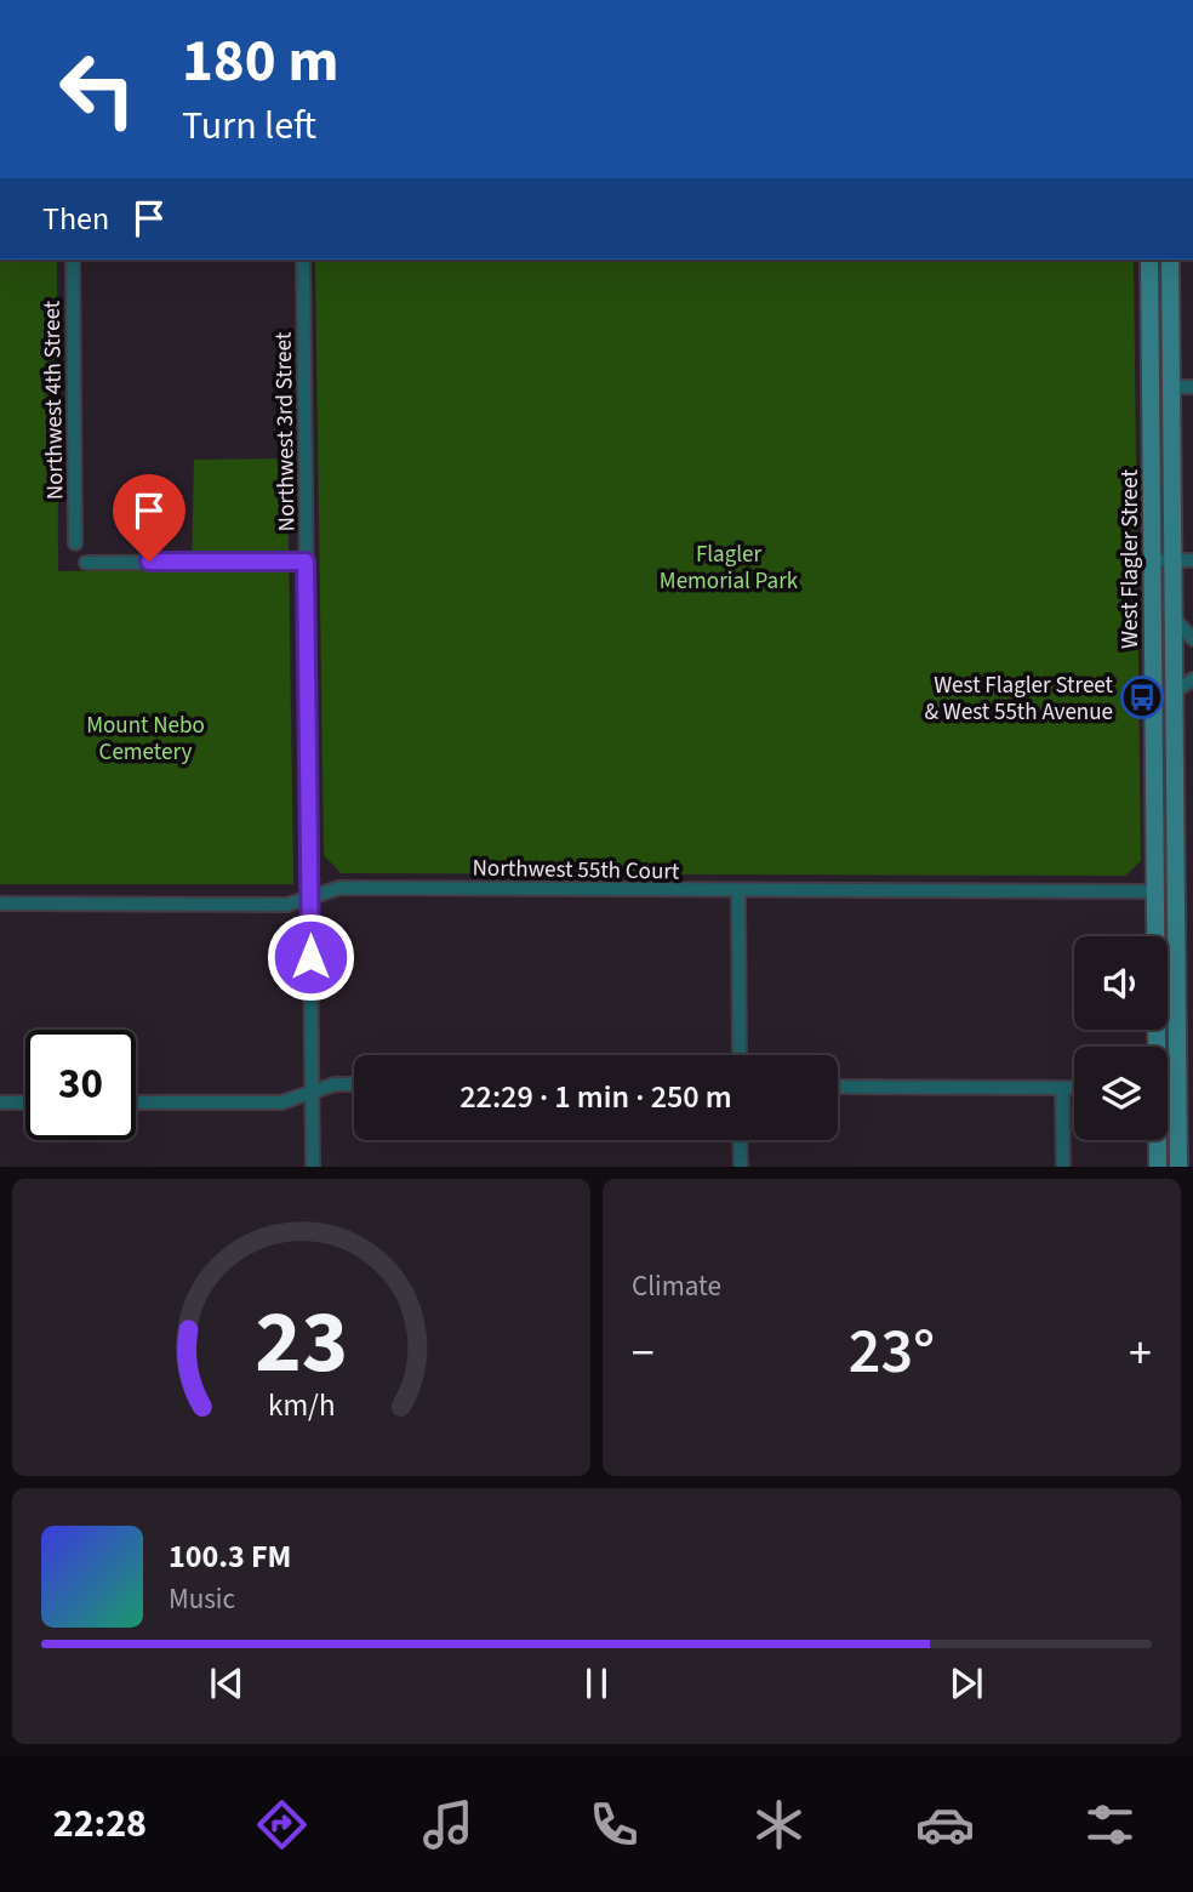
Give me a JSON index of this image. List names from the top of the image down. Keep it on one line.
{"streets":{"main road":["West Flagler Street"],"street":["Northwest 4th Street","Northwest 3rd Street","Northwest 55th Court"]},"crossings":[["Northwest 3rd Street","Northwest 55th Court"],["West Flagler Street","Northwest 55th Court"]],"parks":["Flagler Memorial Park","Mount Nebo Cemetery"],"places":{"bus stop":["West Flagler Street & West 55th Avenue"]},"page":{"turn":["180 m","Turn left"],"then":"Then","limit":"30","trip":"22:29 · 1 min · 250 m","tile":"Climate","heat":["−","23°","+"],"song":["100.3 FM","Music"],"tabs":"22:28","gauge":["23","km/h"]}}
